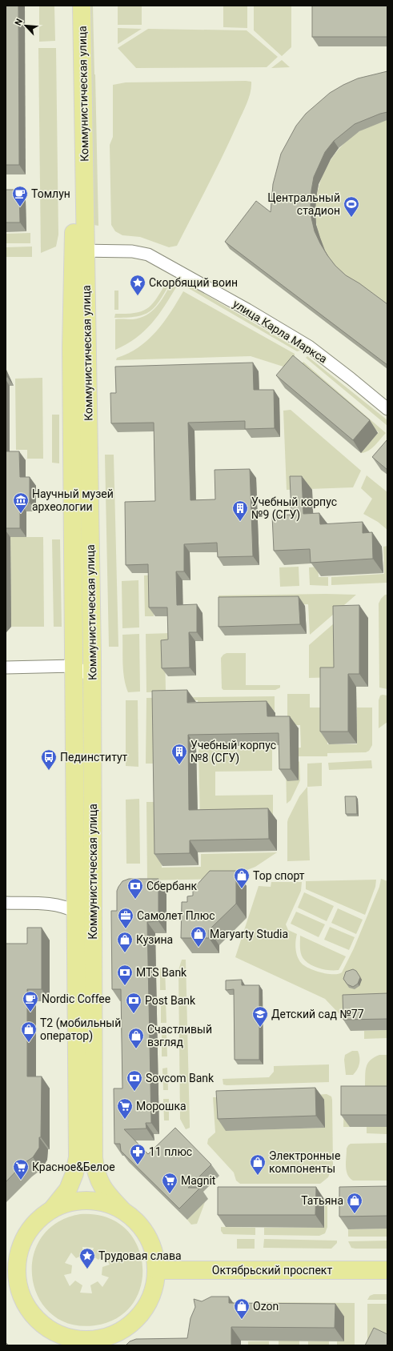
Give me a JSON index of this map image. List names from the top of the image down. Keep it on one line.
{"streets":{"main road":["Коммунистическая улица","Октябрьский проспект"],"street":["улица Карла Маркса"]},"crossings":[["Коммунистическая улица","улица Карла Маркса"]],"places":{"cafe":["Томлун","Nordic Coffee"],"sports":["Центральный стадион"],"place":["Скорбящий воин","Трудовая слава"],"museum":["Научный музей археологии"],"building":["Учебный корпус №9 (СГУ)","Учебный корпус №8 (СГУ)"],"bus stop":["Пединститут"],"shop":["Top спорт","Maryarty Studia","Кузина","Т2 (мобильный оператор)","Счастливый взгляд","Электронные компоненты","Татьяна","Ozon"],"bank":["Сбербанк","MTS Bank","Post Bank","Sovcom Bank"],"office":["Самолет Плюс"],"school or university":["Детский сад №77"],"supermarket":["Морошка","Красное&Белое","Magnit"],"pharmacy":["11 плюс"]},"north":"top left"}
